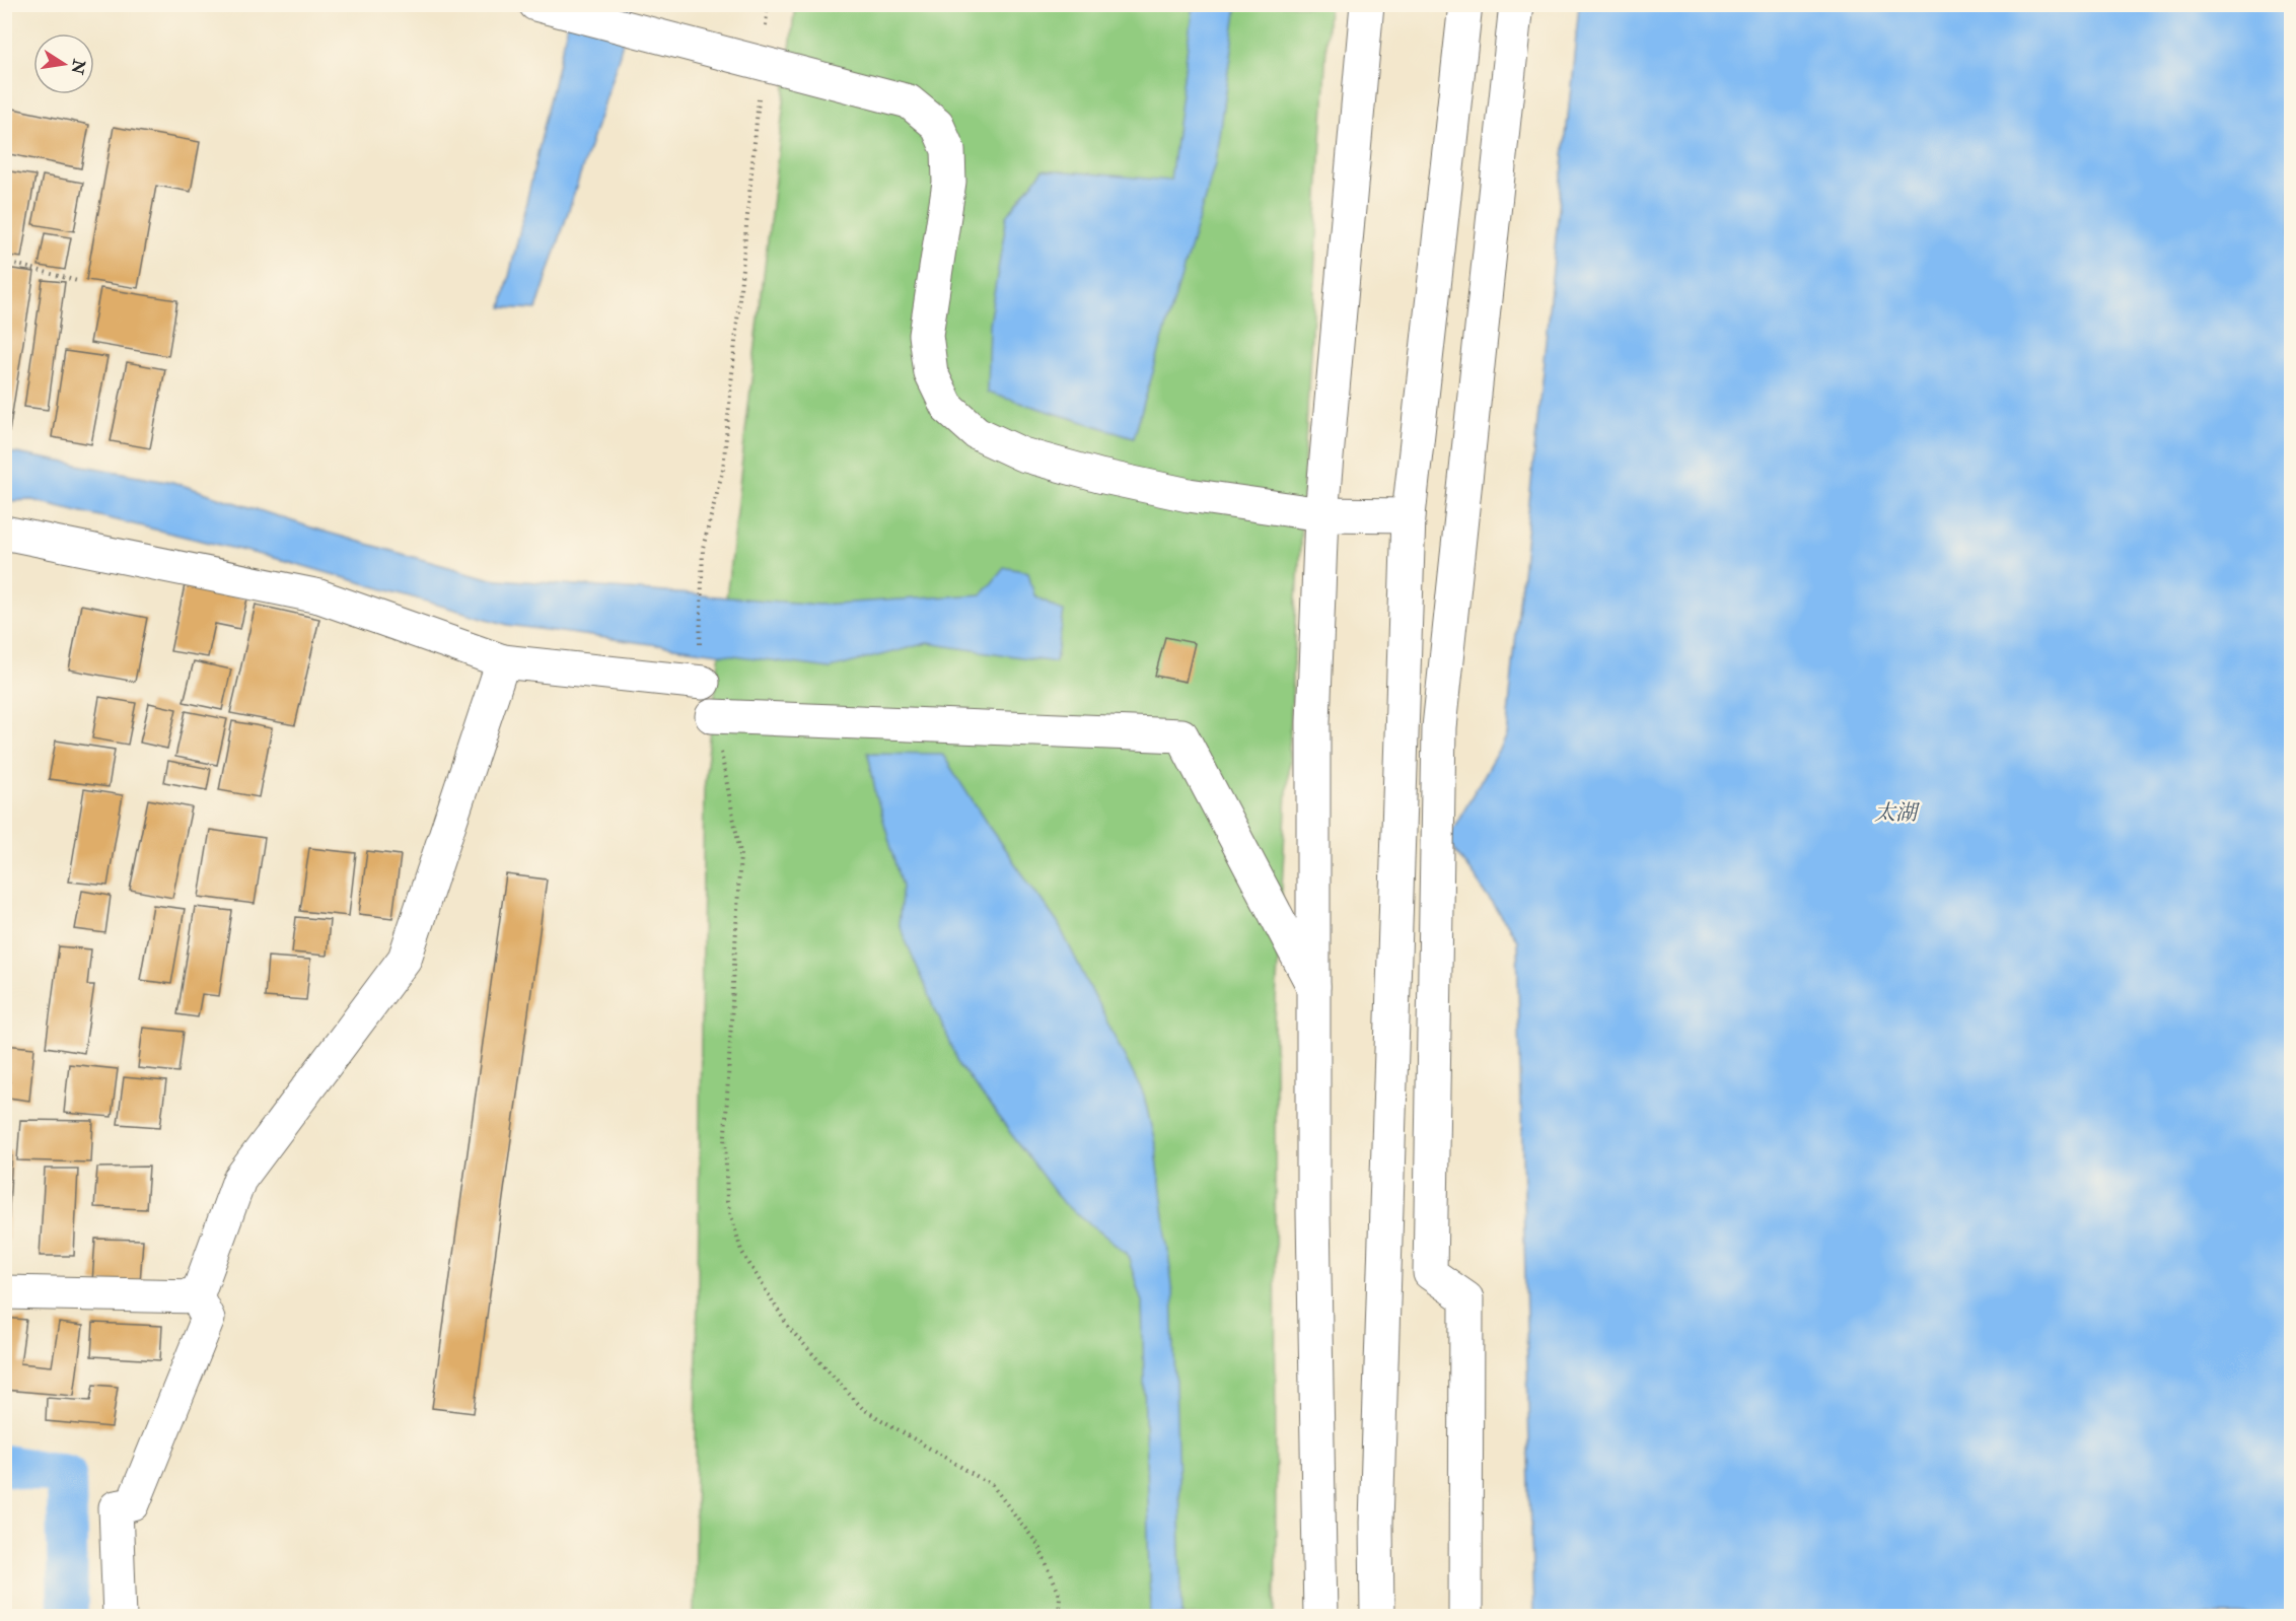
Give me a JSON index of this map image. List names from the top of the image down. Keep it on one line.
{"water":["太湖"],"north":"right"}
